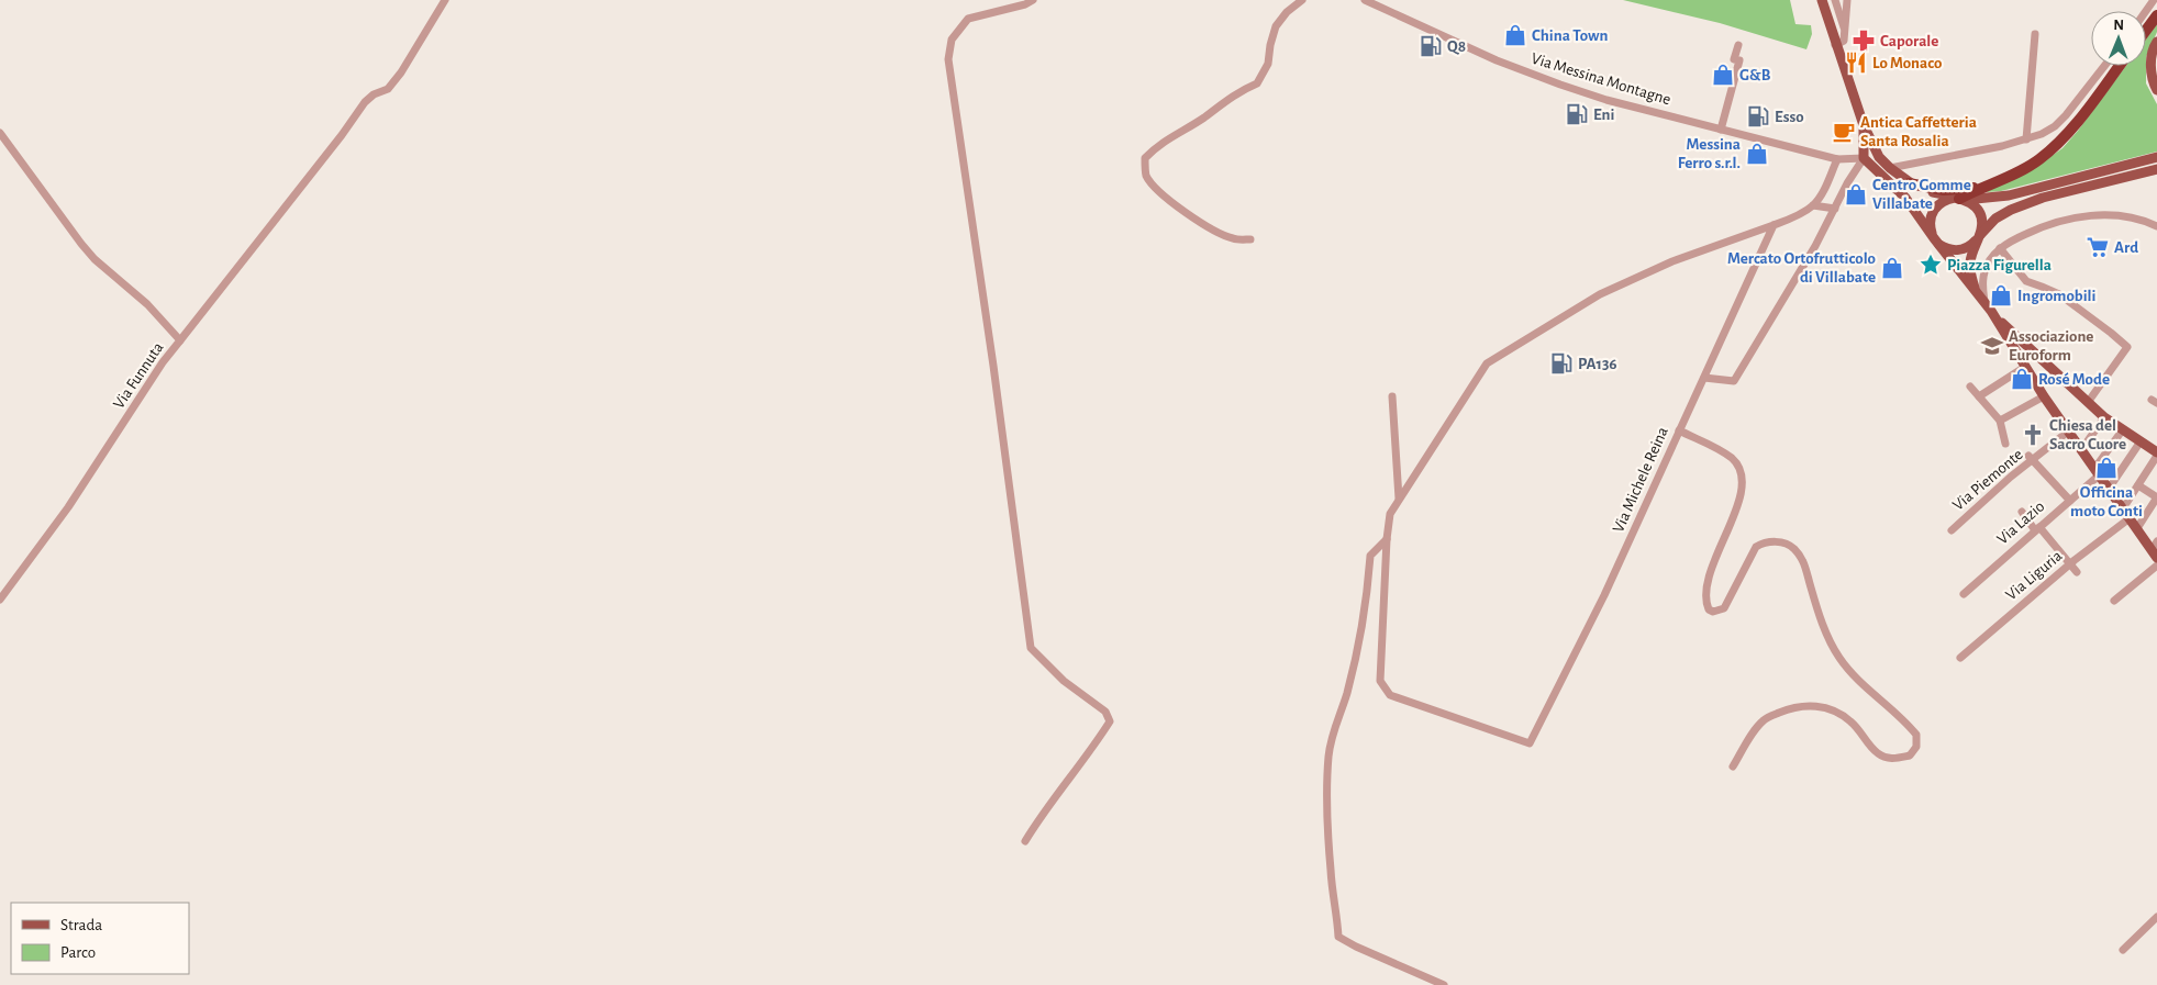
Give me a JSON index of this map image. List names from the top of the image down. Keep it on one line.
{"streets":{"street":["Via Messina Montagne","Via Funnuta","Via Michele Reina","Via Piemonte","Via Lazio","Via Liguria"]},"places":{"shop":["China Town","G&B","Messina Ferro s.r.l.","Centro Gomme Villabate","Mercato Ortofrutticolo di Villabate","Ingromobili","Rosé Mode","Officina moto Conti"],"pharmacy":["Caporale"],"fuel station":["Q8","Eni","Esso","PA136"],"restaurant":["Lo Monaco"],"cafe":["Antica Caffetteria Santa Rosalia"],"supermarket":["Ard"],"place":["Piazza Figurella"],"school or university":["Associazione Euroform"],"church":["Chiesa del Sacro Cuore"]},"legend":["Strada","Parco"],"north":"top"}
